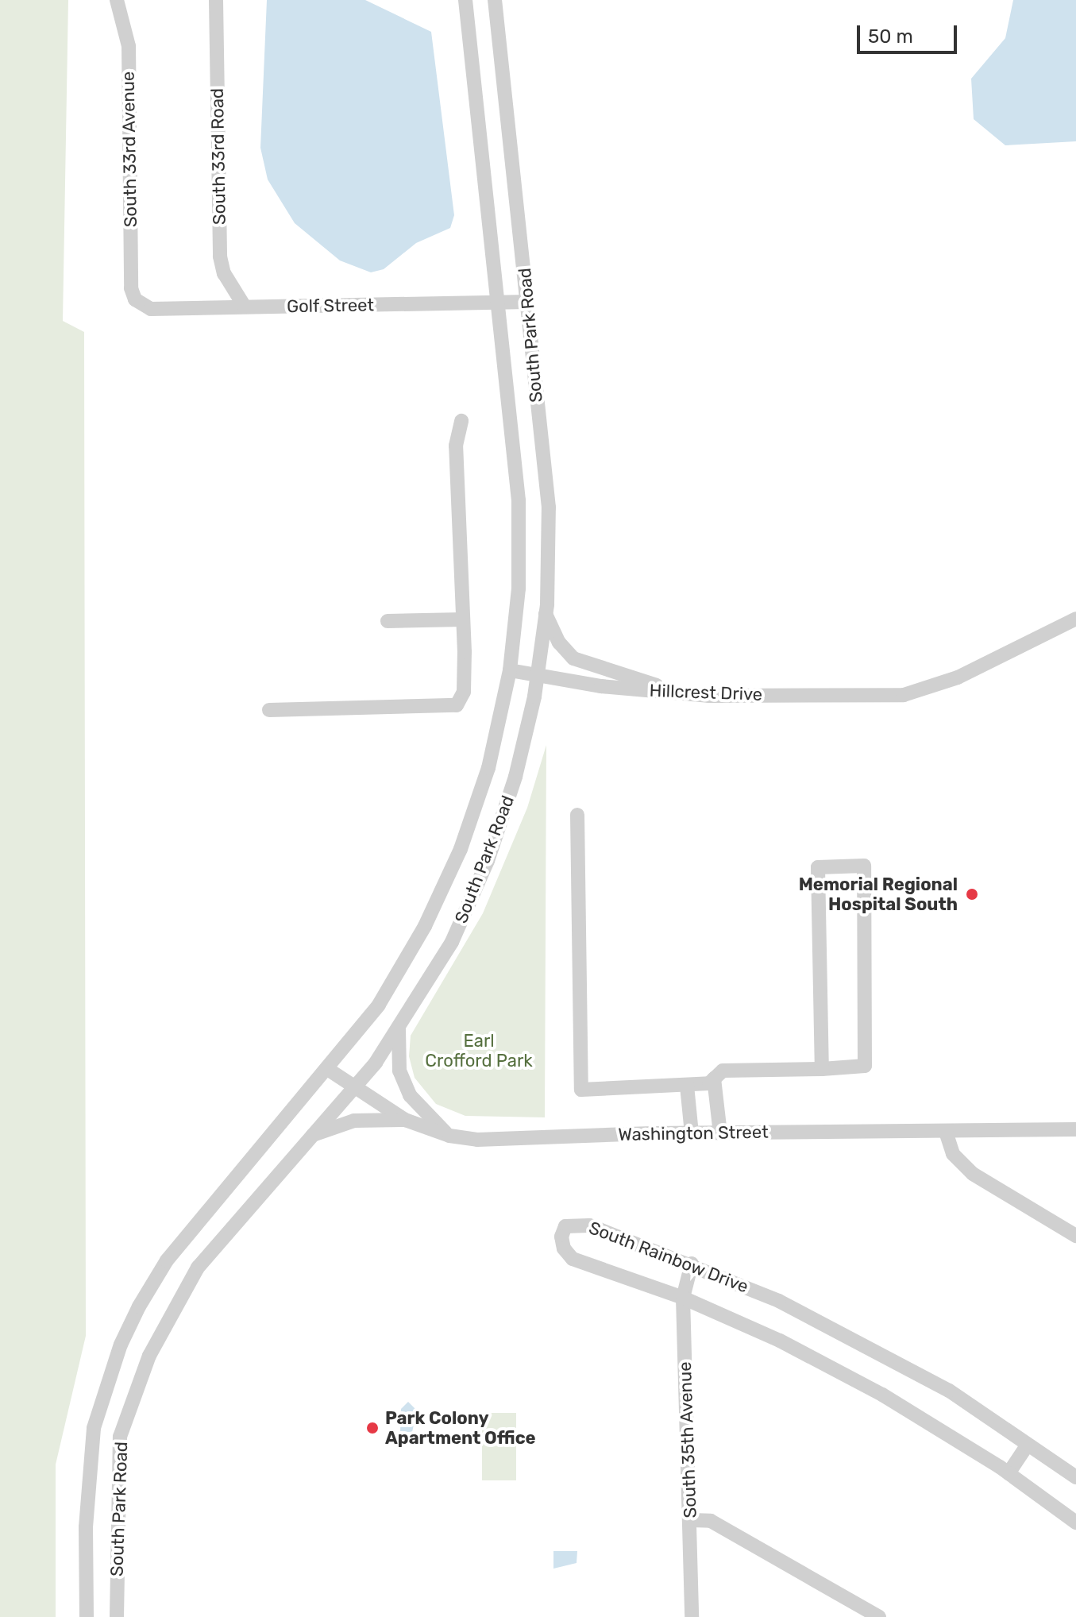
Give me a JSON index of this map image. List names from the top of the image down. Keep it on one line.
{"streets":{"street":["South 33rd Avenue","South 33rd Road","Golf Street","South Park Road","Hillcrest Drive","Washington Street","South Rainbow Drive","South 35th Avenue"]},"crossings":[["South 33rd Avenue","Golf Street"],["South 33rd Road","Golf Street"],["Golf Street","South Park Road"],["South Park Road","Hillcrest Drive"],["South Park Road","Washington Street"],["South Rainbow Drive","South 35th Avenue"]],"parks":["Earl Crofford Park"],"places":["Memorial Regional Hospital South","Park Colony Apartment Office"],"scale_bar":"50 m"}
